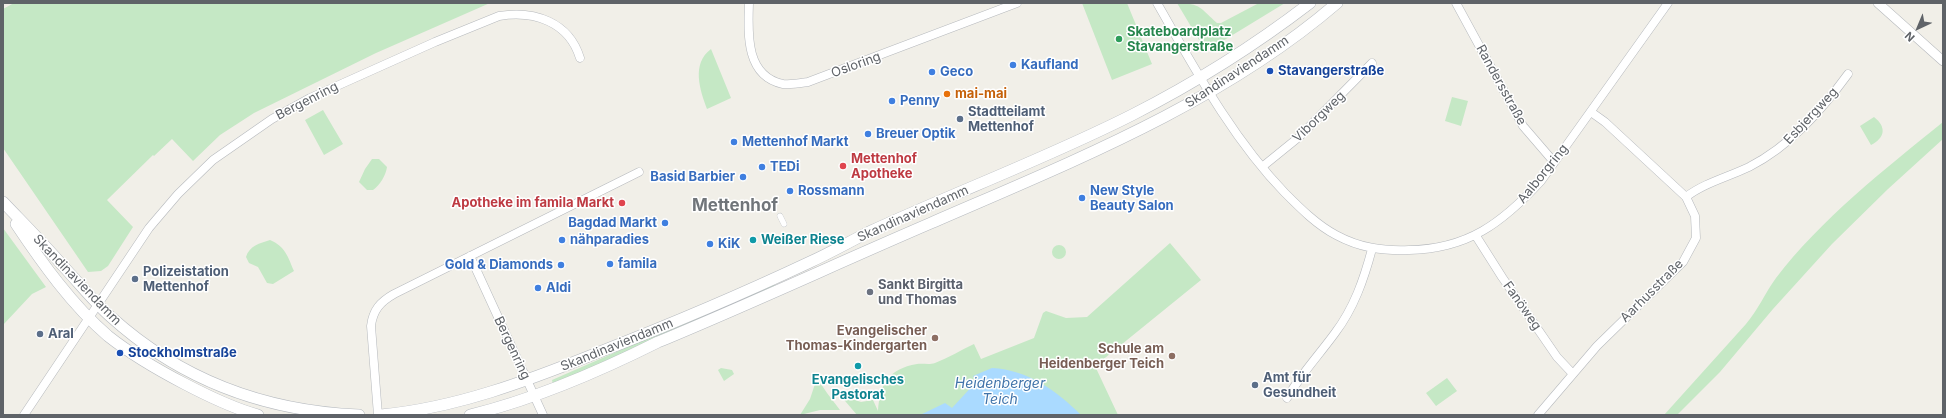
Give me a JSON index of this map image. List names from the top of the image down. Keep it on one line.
{"streets":{"main road":["Skandinaviendamm"],"street":["Osloring","Randersstraße","Bergenring","Esbjergweg","Viborgweg","Aalborgring","Aarhusstraße","Fanöweg"]},"crossings":[["Skandinaviendamm","Bergenring"],["Skandinaviendamm","Aalborgring"],["Randersstraße","Aalborgring"],["Esbjergweg","Aarhusstraße"],["Viborgweg","Aalborgring"],["Aalborgring","Aarhusstraße"],["Aalborgring","Fanöweg"],["Aarhusstraße","Fanöweg"]],"districts":["Mettenhof"],"water":["Heidenberger Teich"],"places":["Skateboardplatz Stavangerstraße","Kaufland","Stavangerstraße","Geco","mai-mai","Penny","Stadtteilamt Mettenhof","Breuer Optik","Mettenhof Markt","Mettenhof Apotheke","TEDi","Basid Barbier","Rossmann","New Style Beauty Salon","Apotheke im famila Markt","Bagdad Markt","nähparadies","Weißer Riese","KiK","famila","Gold & Diamonds","Polizeistation Mettenhof","Aldi","Sankt Birgitta und Thomas","Aral","Evangelischer Thomas-Kindergarten","Stockholmstraße","Schule am Heidenberger Teich","Evangelisches Pastorat","Amt für Gesundheit"],"north":"bottom left"}
